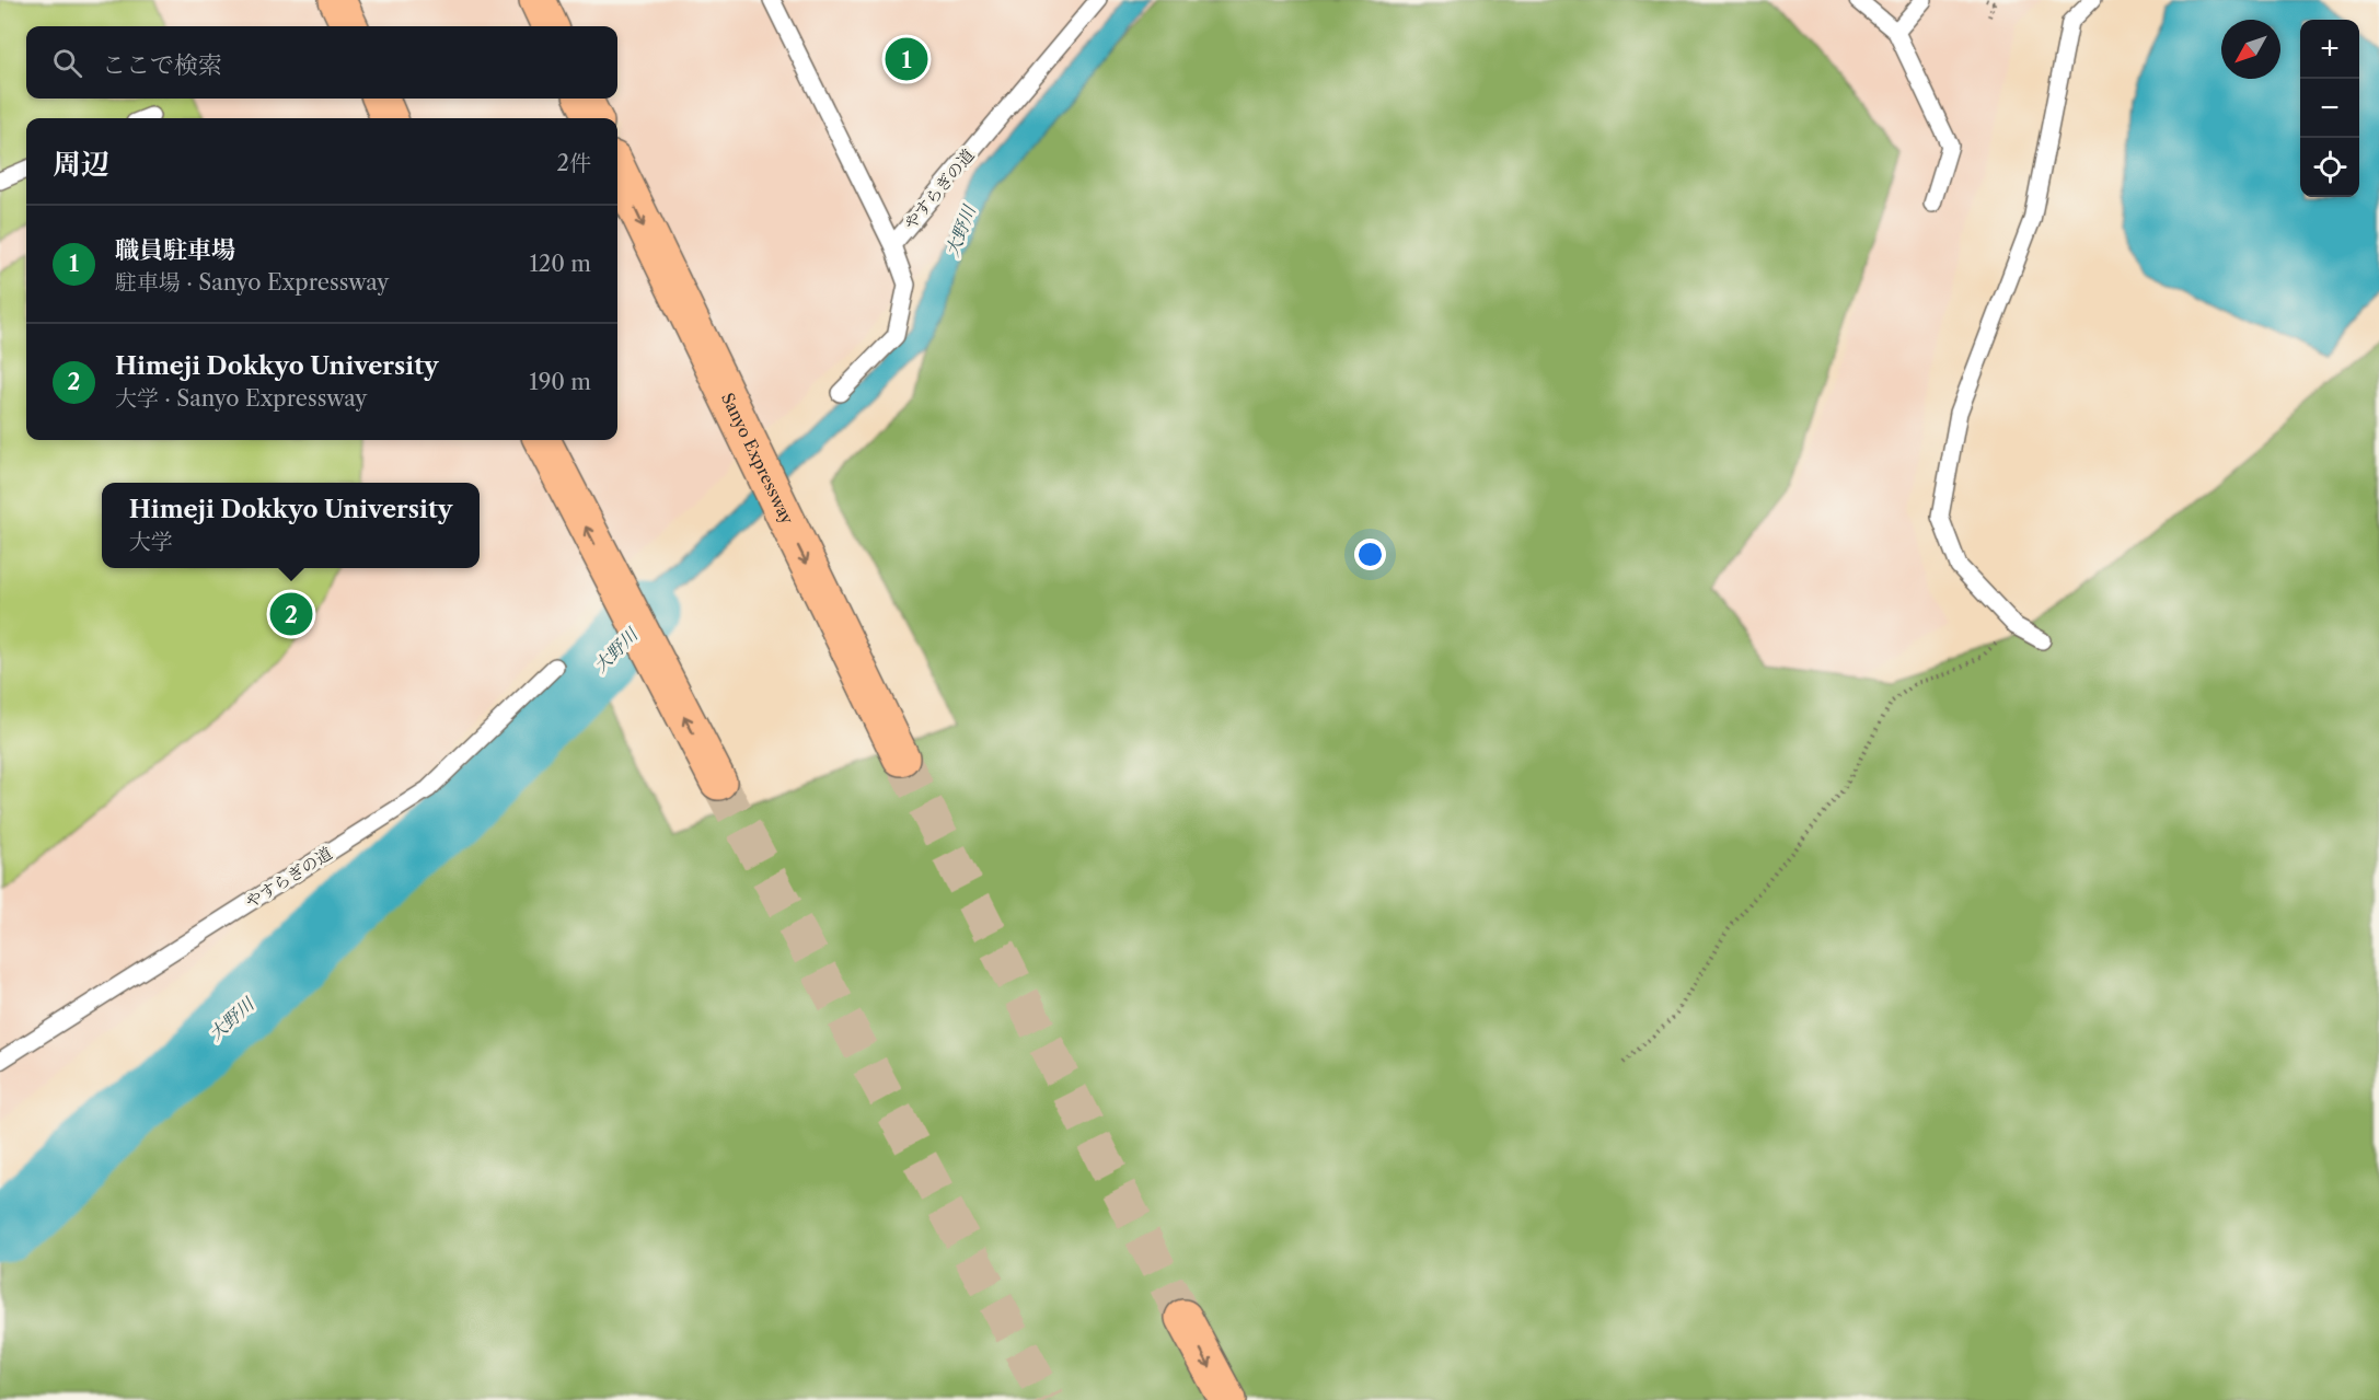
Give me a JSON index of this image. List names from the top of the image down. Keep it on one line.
{"streets":{"highway":["Sanyo Expressway"],"lane":["やすらぎの道"]},"water":["大野川"],"north":"bottom left","page":{"map_buttons":["+","−"],"search":"ここで検索","pins":["1","2"],"heading":["周辺","2件"],"list":[{"mark":"1","name":"職員駐車場","note":"駐車場 · Sanyo Expressway","value":"120 m"},{"mark":"2","name":"Himeji Dokkyo University","note":"大学 · Sanyo Expressway","value":"190 m"}],"popup":["Himeji Dokkyo University","大学"]}}
